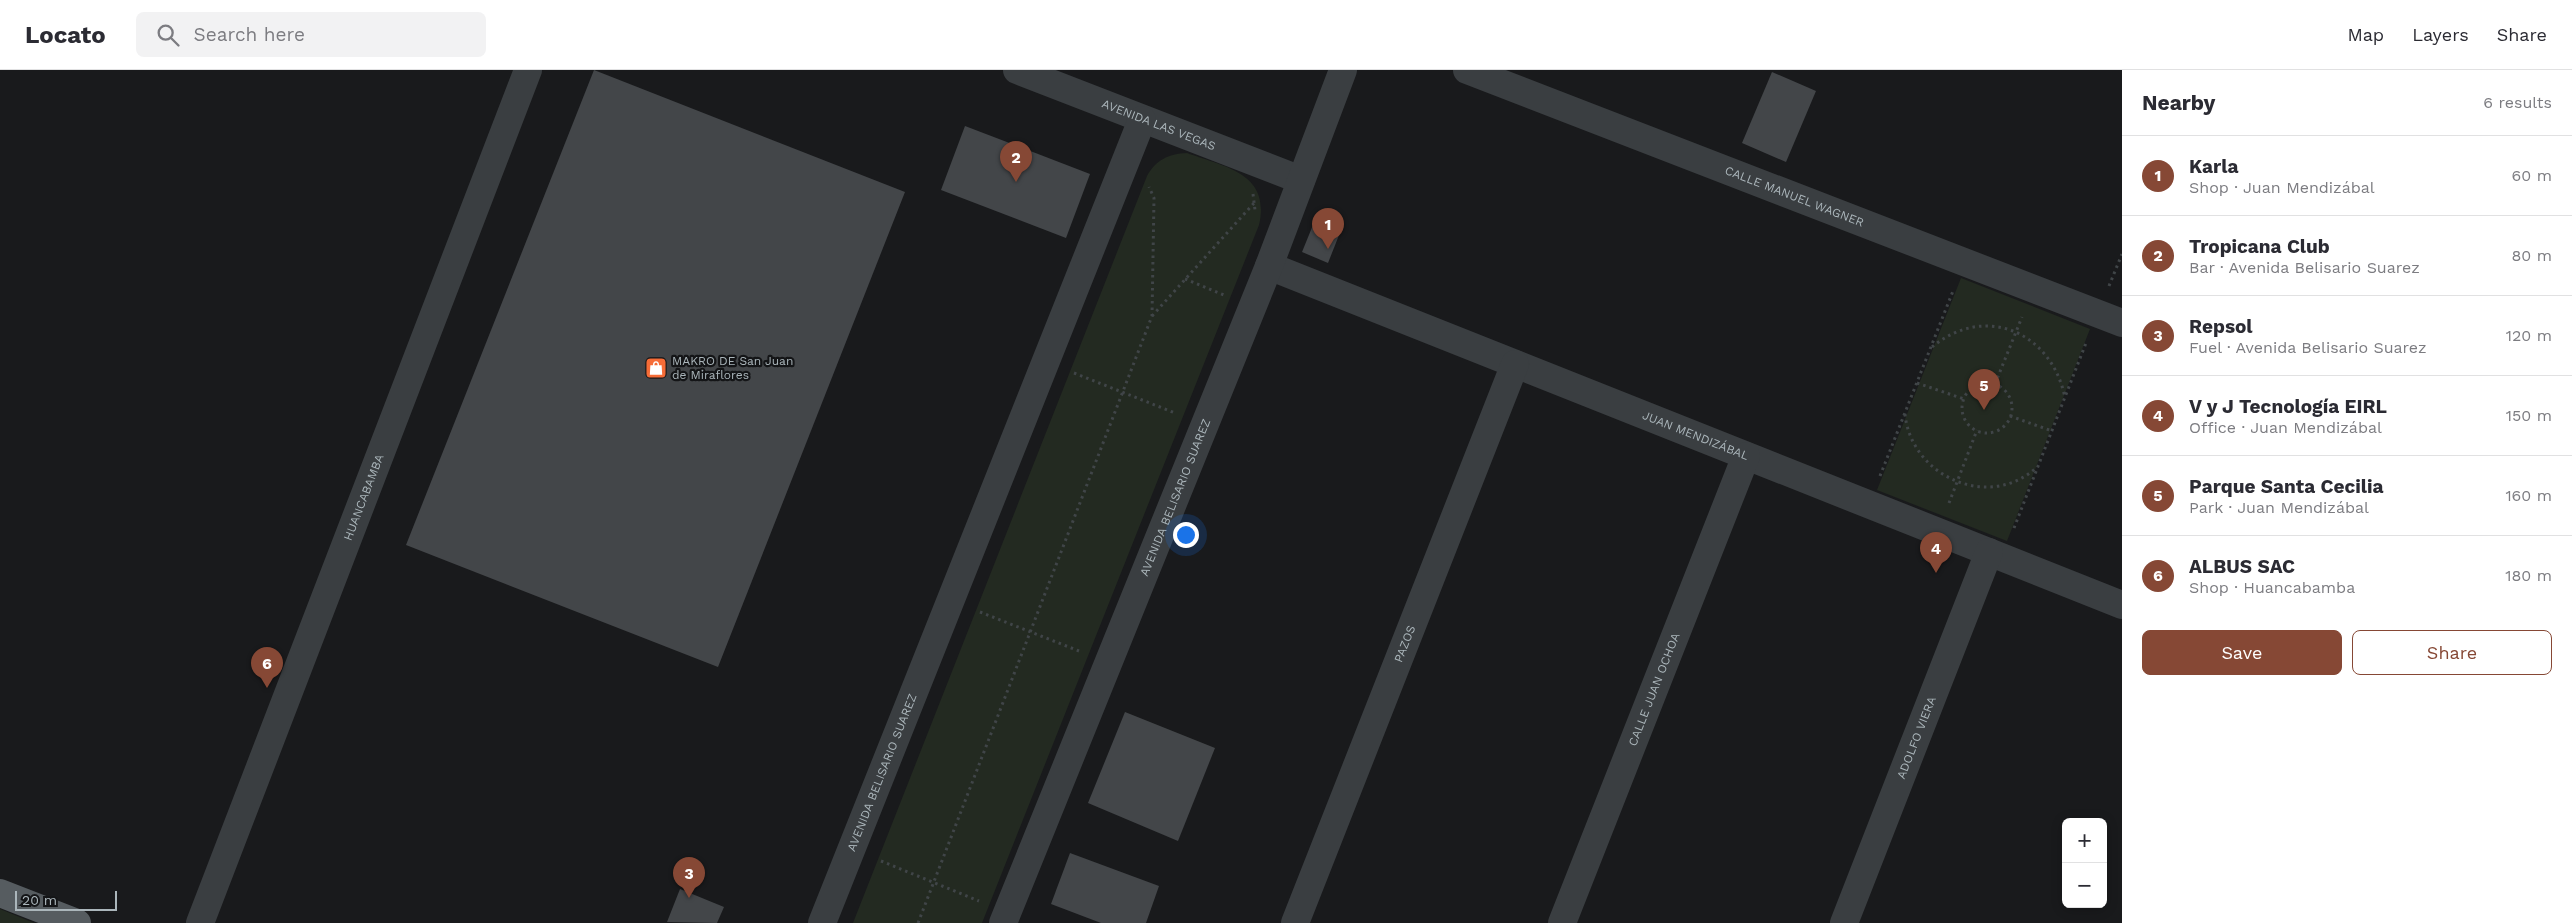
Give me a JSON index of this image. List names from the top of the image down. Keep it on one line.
{"streets":{"street":["AVENIDA LAS VEGAS","CALLE MANUEL WAGNER","JUAN MENDIZÁBAL","HUANCABAMBA","AVENIDA BELISARIO SUAREZ","PAZOS","CALLE JUAN OCHOA","ADOLFO VIERA"]},"crossings":[["AVENIDA LAS VEGAS","AVENIDA BELISARIO SUAREZ"],["JUAN MENDIZÁBAL","AVENIDA BELISARIO SUAREZ"],["JUAN MENDIZÁBAL","PAZOS"],["JUAN MENDIZÁBAL","CALLE JUAN OCHOA"],["JUAN MENDIZÁBAL","ADOLFO VIERA"]],"places":{"shop":["MAKRO DE San Juan de Miraflores"]},"scale_bar":"20 m","page":{"header":"Locato","search":"Search here","nav":["Map","Layers","Share"],"heading":["Nearby","6 results"],"list":[{"mark":"1","name":"Karla","note":"Shop · Juan Mendizábal","value":"60 m"},{"mark":"2","name":"Tropicana Club","note":"Bar · Avenida Belisario Suarez","value":"80 m"},{"mark":"3","name":"Repsol","note":"Fuel · Avenida Belisario Suarez","value":"120 m"},{"mark":"4","name":"V y J Tecnología EIRL","note":"Office · Juan Mendizábal","value":"150 m"},{"mark":"5","name":"Parque Santa Cecilia","note":"Park · Juan Mendizábal","value":"160 m"},{"mark":"6","name":"ALBUS SAC","note":"Shop · Huancabamba","value":"180 m"}],"pins":["2","1","5","4","6","3"],"buttons":["Save","Share"],"map_buttons":["+","−"],"scale":"20 m"}}
